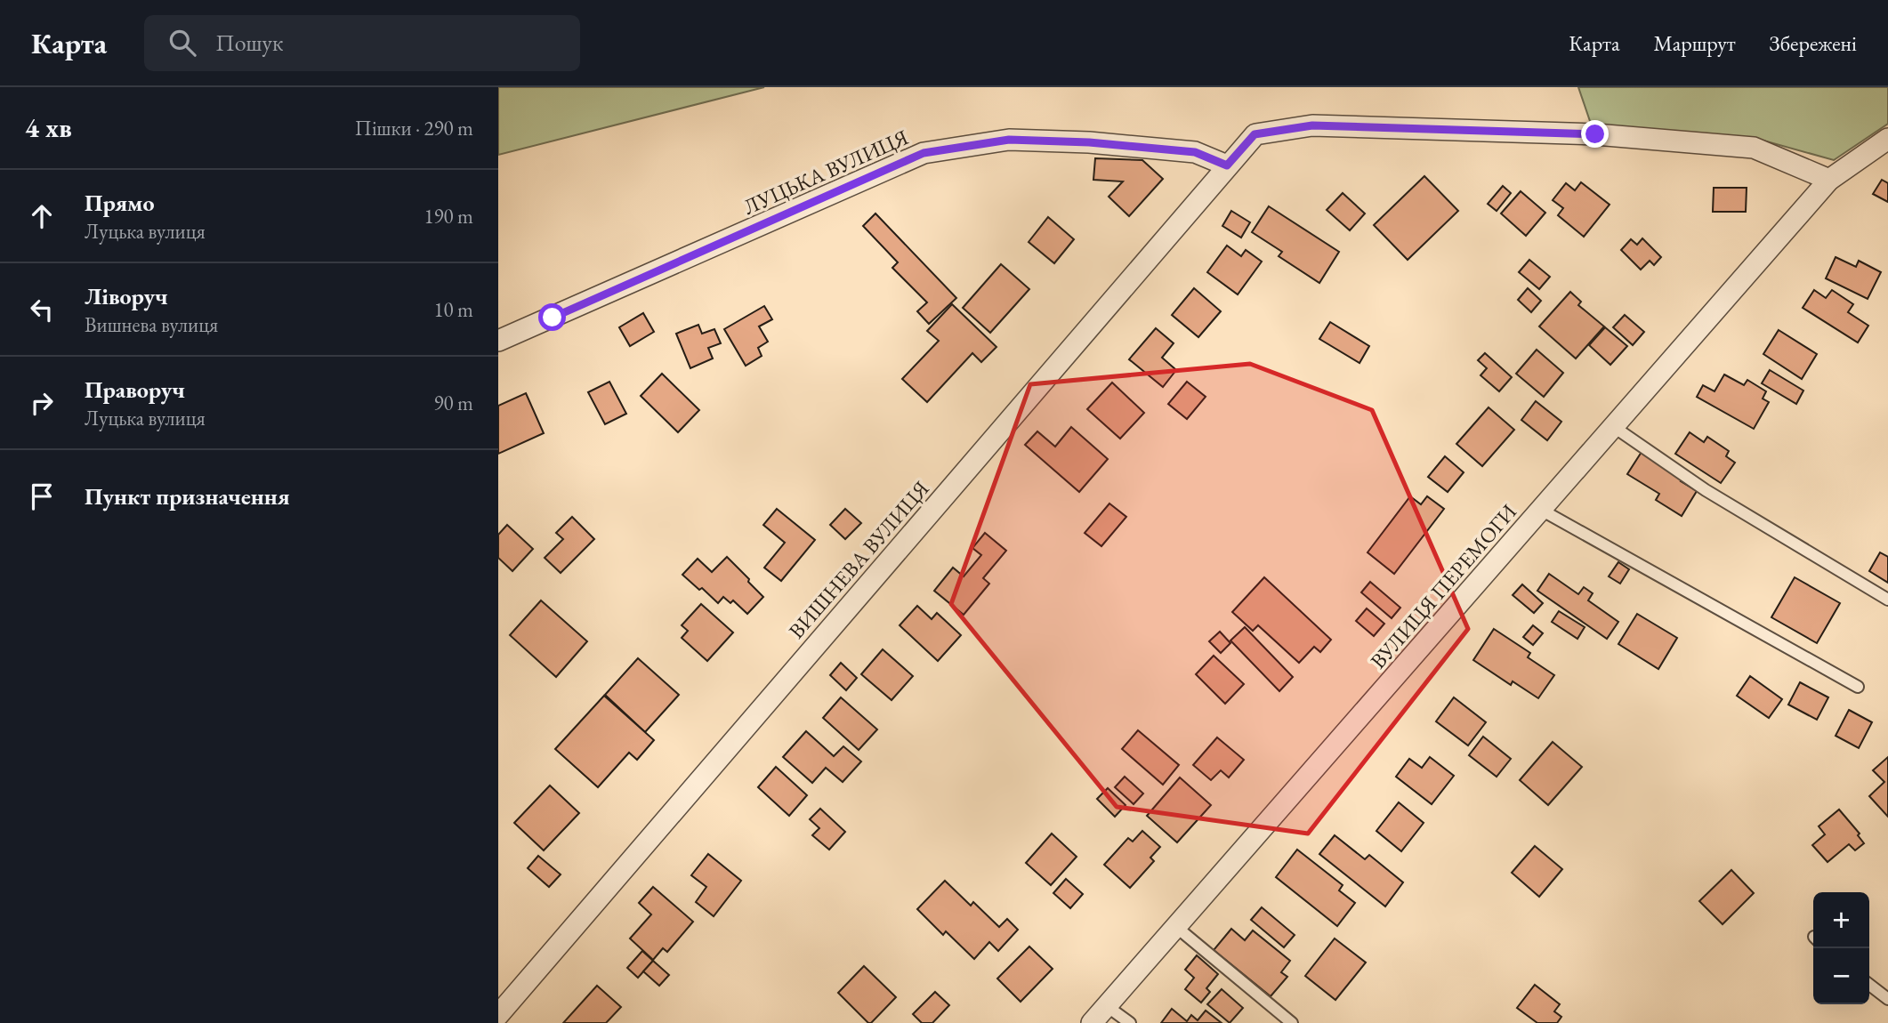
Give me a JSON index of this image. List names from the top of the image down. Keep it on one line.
{"streets":{"street":["ЛУЦЬКА ВУЛИЦЯ","ВИШНЕВА ВУЛИЦЯ","ВУЛИЦЯ ПЕРЕМОГИ"]},"crossings":[["ЛУЦЬКА ВУЛИЦЯ","ВИШНЕВА ВУЛИЦЯ"],["ВИШНЕВА ВУЛИЦЯ","ВУЛИЦЯ ПЕРЕМОГИ"]],"page":{"header":"Карта","search":"Пошук","nav":["Карта","Маршрут","Збережені"],"heading":["4 хв","Пішки · 290 m"],"list":[["Прямо","Луцька вулиця","190 m"],["Ліворуч","Вишнева вулиця","10 m"],["Праворуч","Луцька вулиця","90 m"],"Пункт призначення"],"map_buttons":["+","−"]}}
